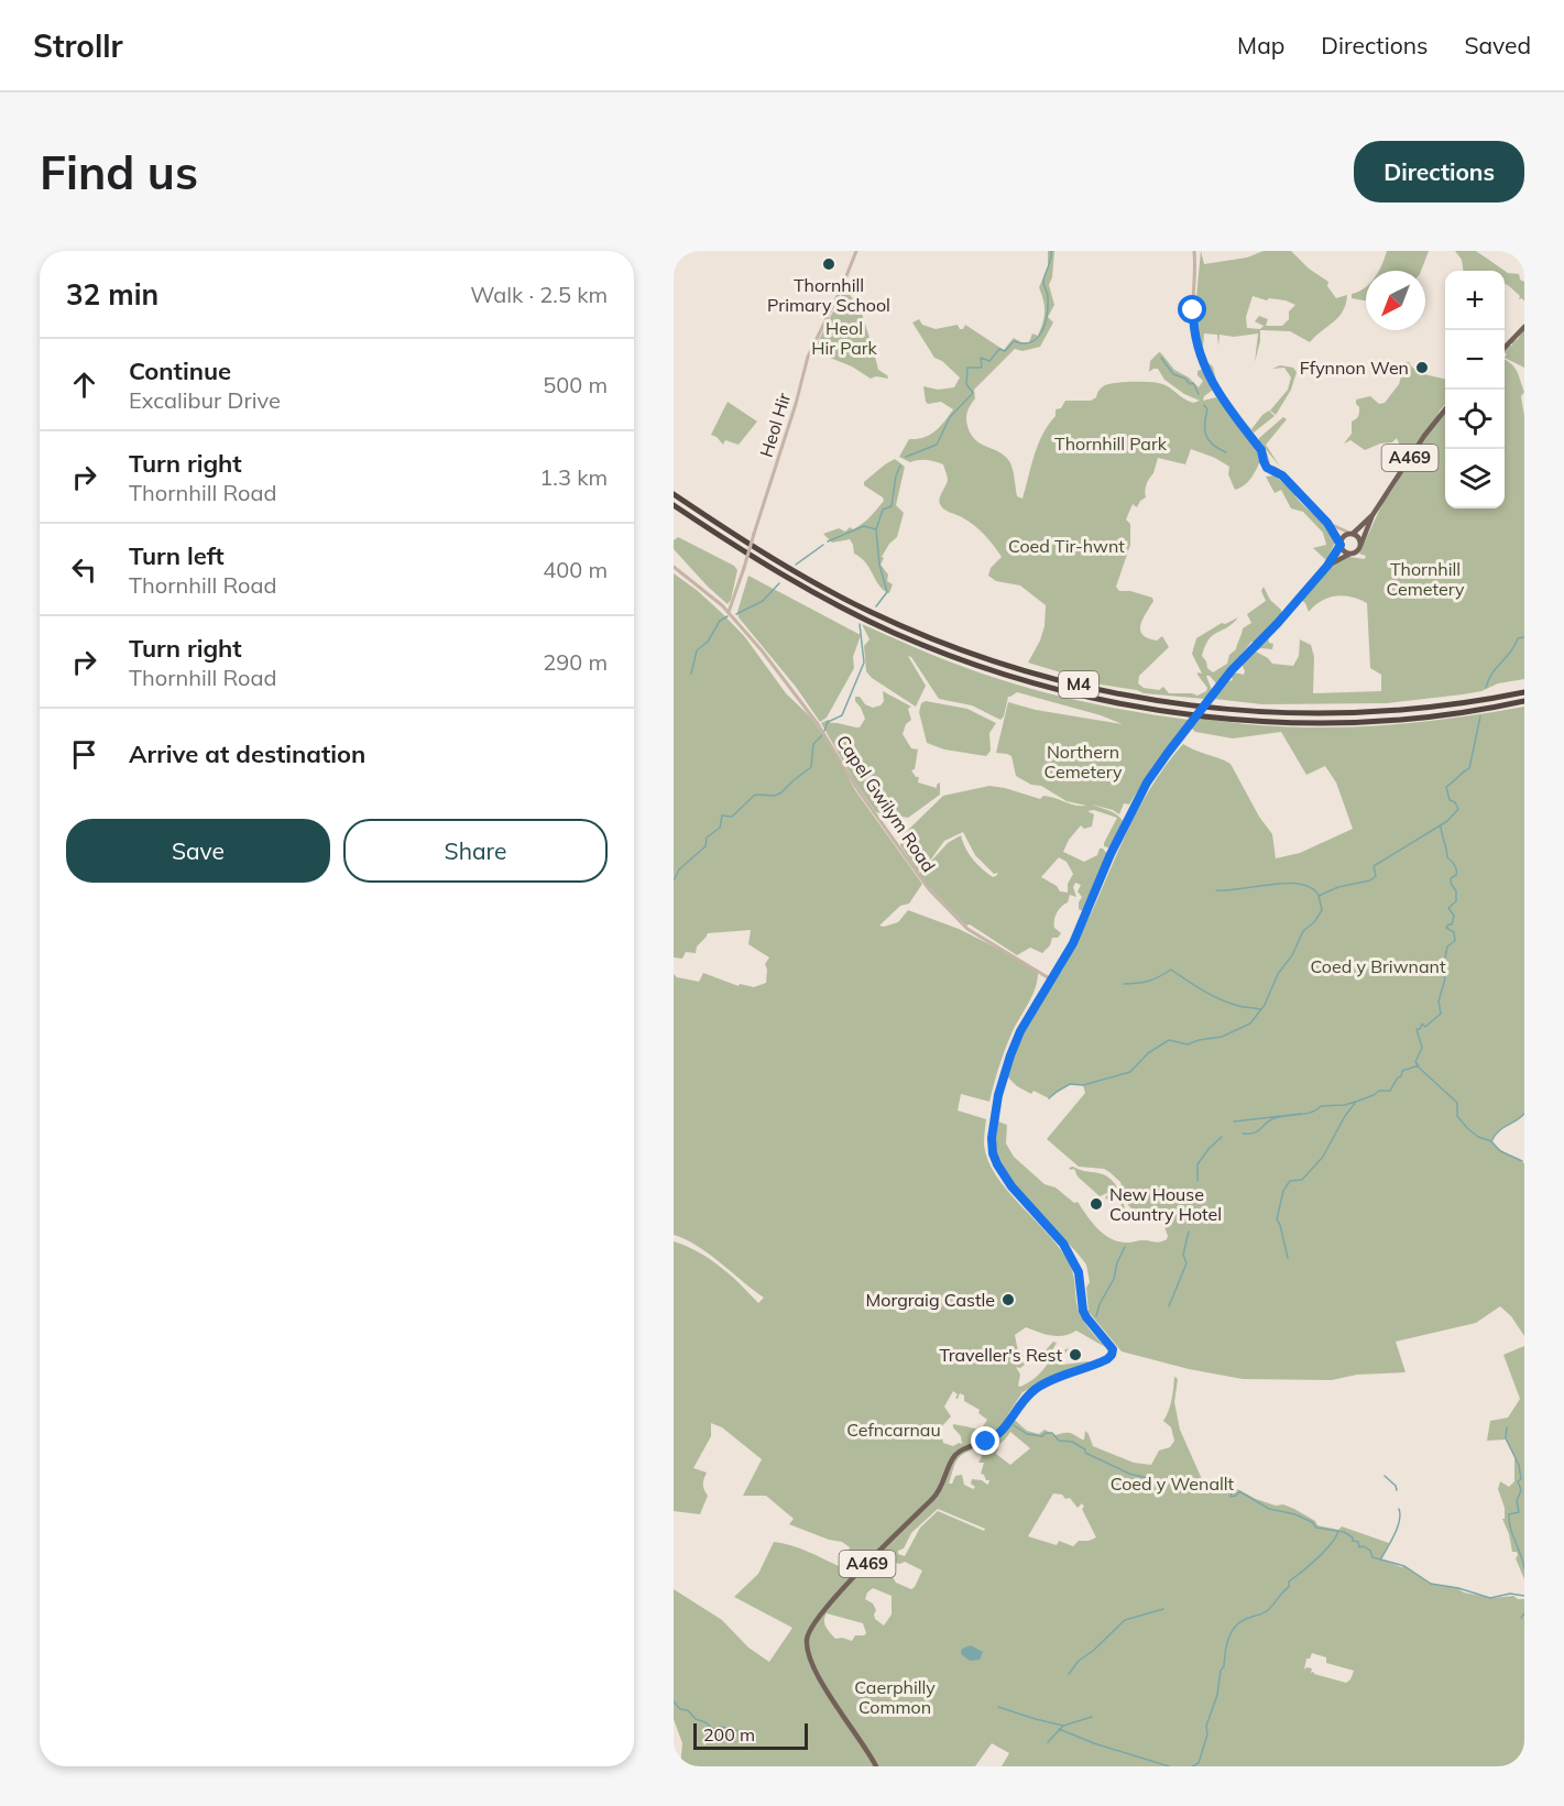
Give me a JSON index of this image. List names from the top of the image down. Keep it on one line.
{"streets":{"highway":["M4"],"main road":["A469"],"street":["Heol Hir","Capel Gwilym Road"]},"crossings":[["Heol Hir","Capel Gwilym Road"],["A469","Capel Gwilym Road"]],"parks":["Heol Hir Park","Thornhill Park","Coed Tir-hwnt","Thornhill Cemetery","Northern Cemetery","Coed y Briwnant","Cefncarnau","Coed y Wenallt","Caerphilly Common"],"places":["Thornhill Primary School","Ffynnon Wen","New House Country Hotel","Morgraig Castle","Traveller's Rest"],"scale_bar":"200 m","north":"bottom left","page":{"header":"Strollr","nav":["Map","Directions","Saved"],"buttons":["Directions",["Save","Share"]],"title":"Find us","heading":["32 min","Walk · 2.5 km"],"map_buttons":["+","−"],"list":[["Continue","Excalibur Drive","500 m"],["Turn right","Thornhill Road","1.3 km"],["Turn left","Thornhill Road","400 m"],["Turn right","Thornhill Road","290 m"],"Arrive at destination"],"scale":"200 m"}}
